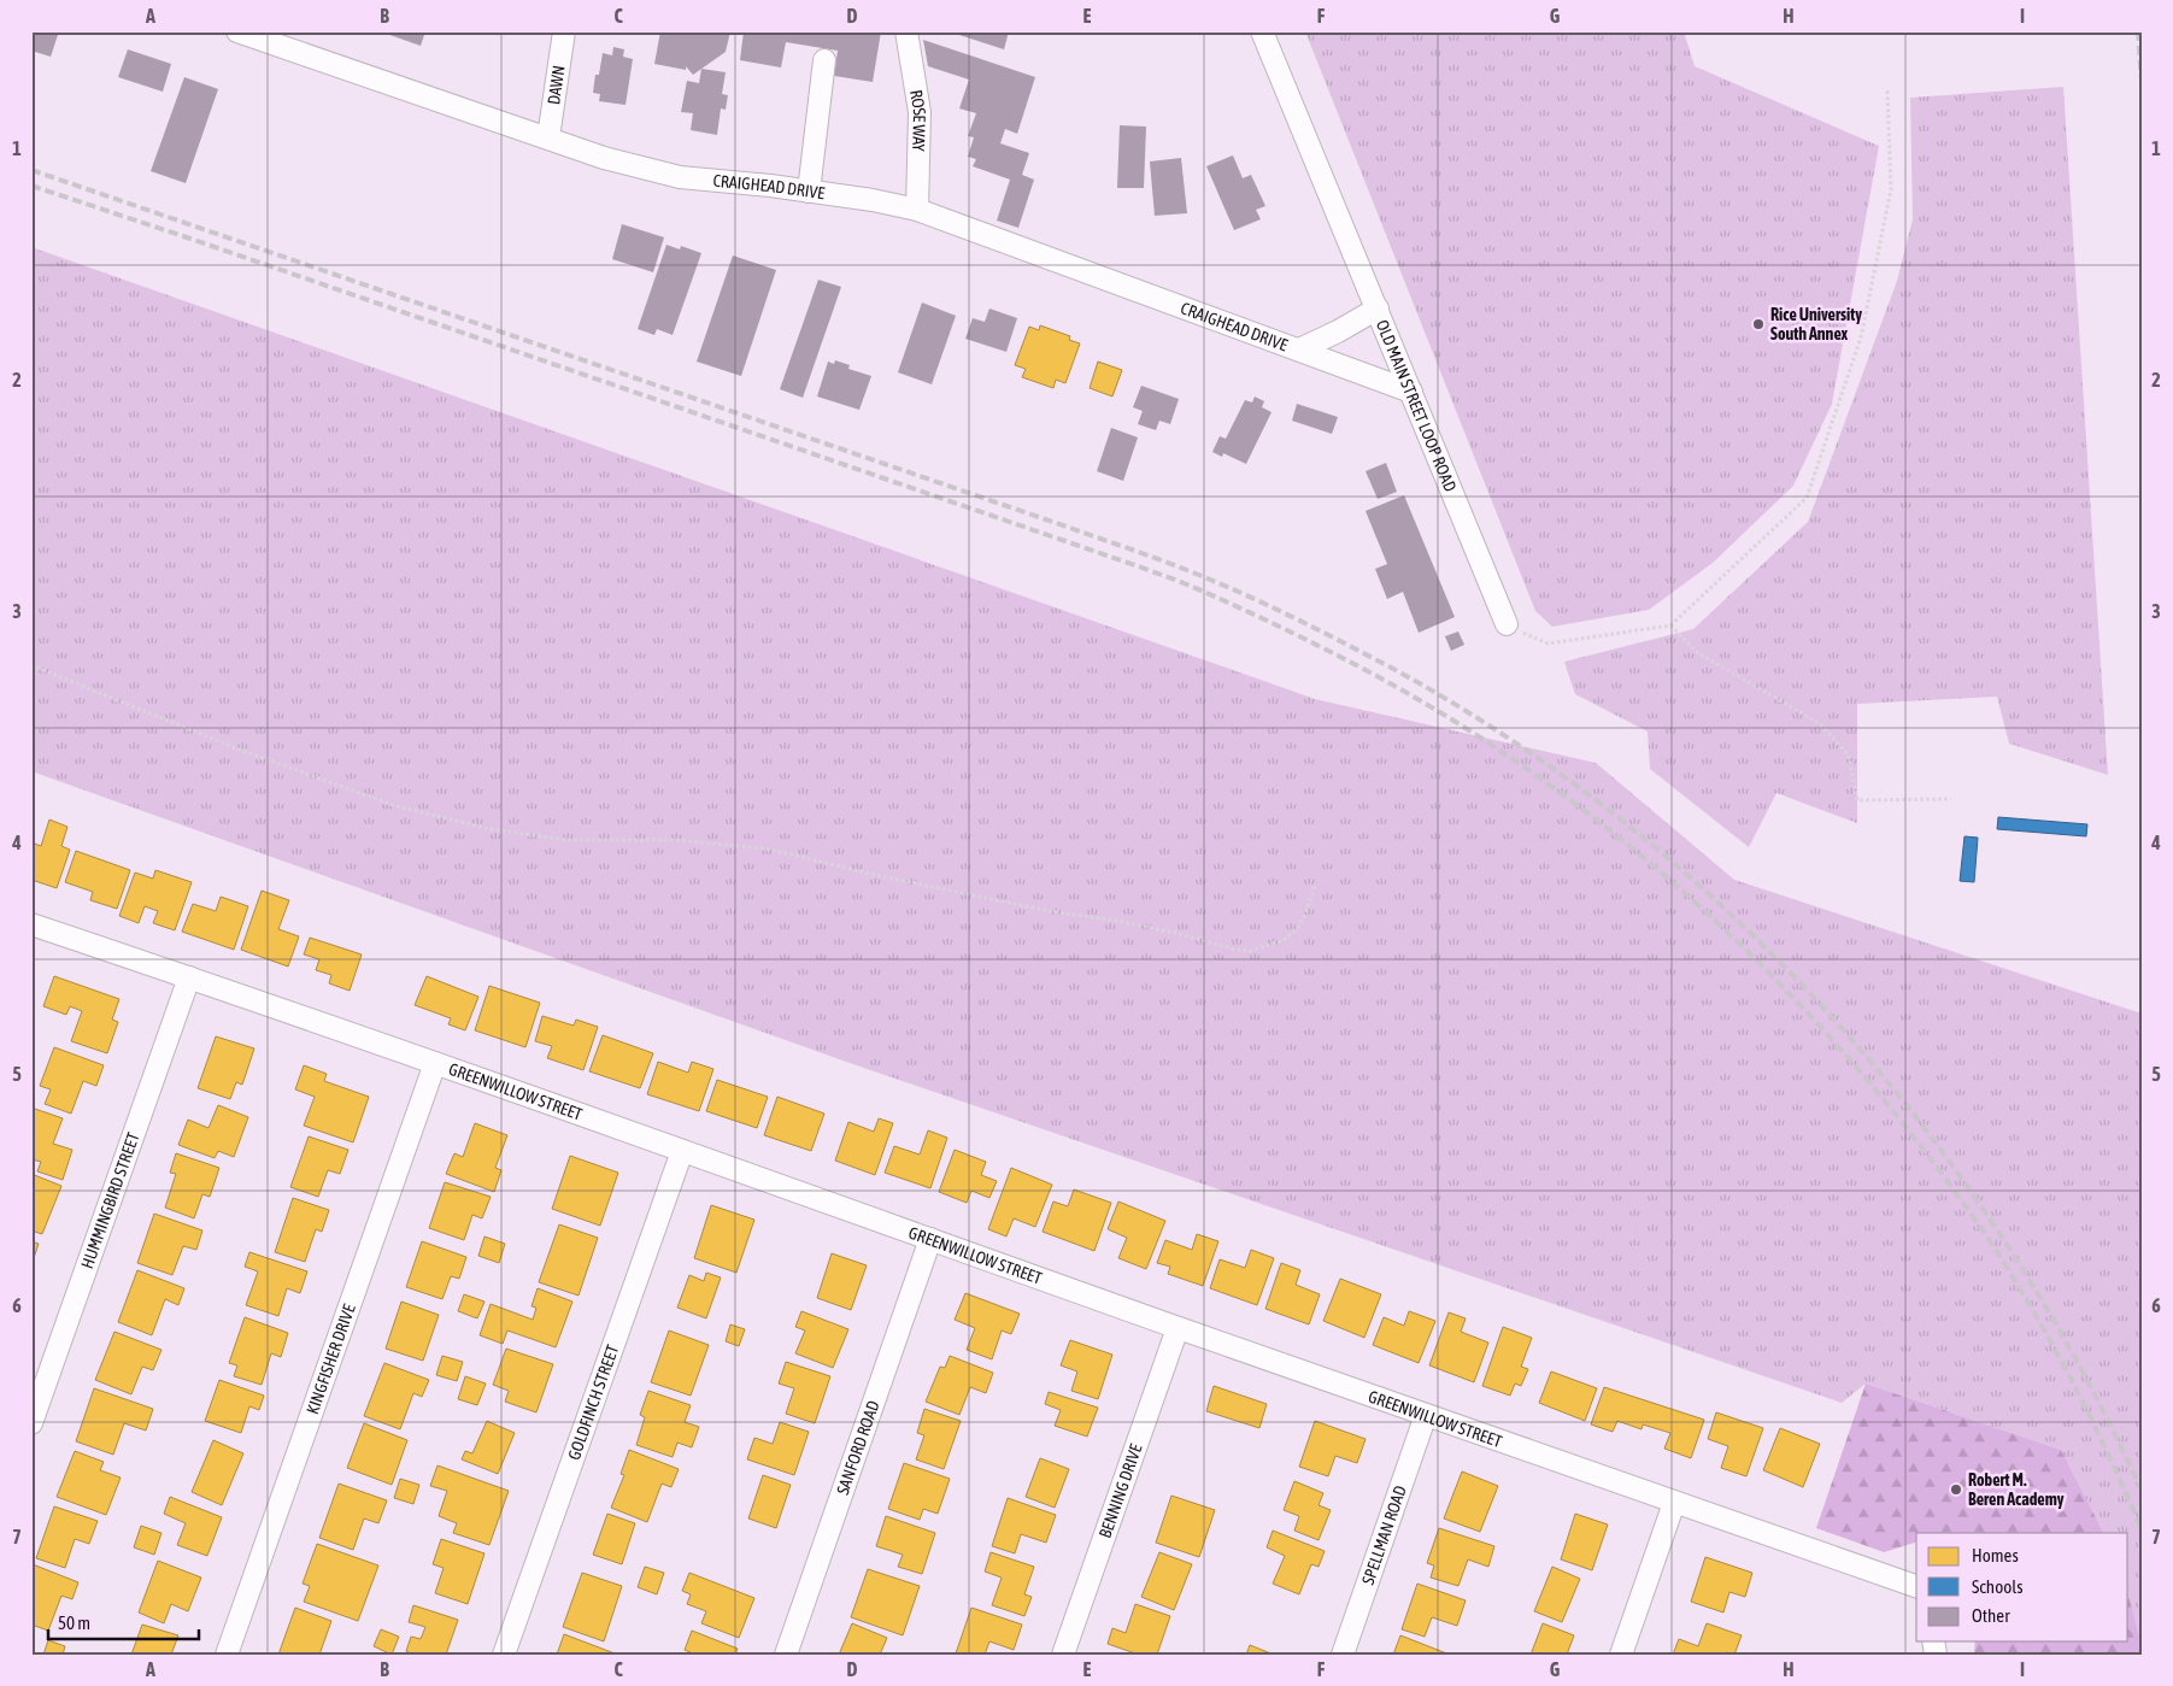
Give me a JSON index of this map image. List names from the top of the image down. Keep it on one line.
{"streets":{"street":["DAWN","ROSE WAY","CRAIGHEAD DRIVE","OLD MAIN STREET LOOP ROAD","GREENWILLOW STREET","HUMMINGBIRD STREET","KINGFISHER DRIVE","GOLDFINCH STREET","SANFORD ROAD","BENNING DRIVE","SPELLMAN ROAD"]},"crossings":[["DAWN","CRAIGHEAD DRIVE"],["ROSE WAY","CRAIGHEAD DRIVE"],["CRAIGHEAD DRIVE","OLD MAIN STREET LOOP ROAD"],["GREENWILLOW STREET","HUMMINGBIRD STREET"],["GREENWILLOW STREET","KINGFISHER DRIVE"],["GREENWILLOW STREET","GOLDFINCH STREET"],["GREENWILLOW STREET","SANFORD ROAD"],["GREENWILLOW STREET","BENNING DRIVE"],["GREENWILLOW STREET","SPELLMAN ROAD"]],"places":["Rice University South Annex","Robert M. Beren Academy"],"legend":["Homes","Schools","Other"],"scale_bar":"50 m","grid":{"columns":["A","B","C","D","E","F","G","H","I"],"rows":["1","2","3","4","5","6","7"]}}
